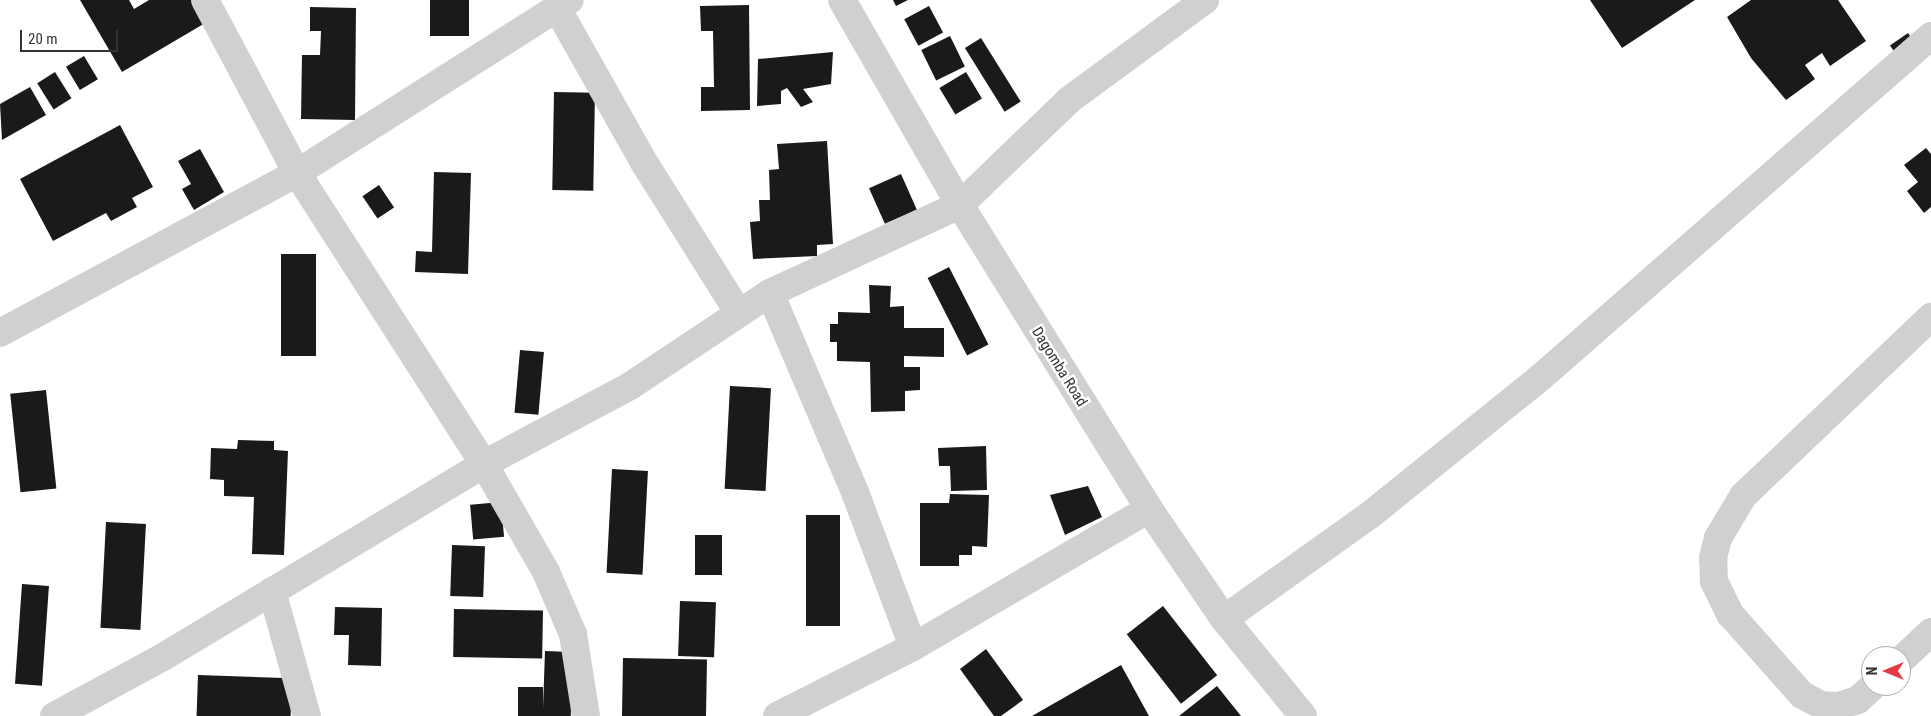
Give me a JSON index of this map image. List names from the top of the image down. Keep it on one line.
{"streets":{"street":["Dagomba Road"]},"scale_bar":"20 m","north":"left"}
